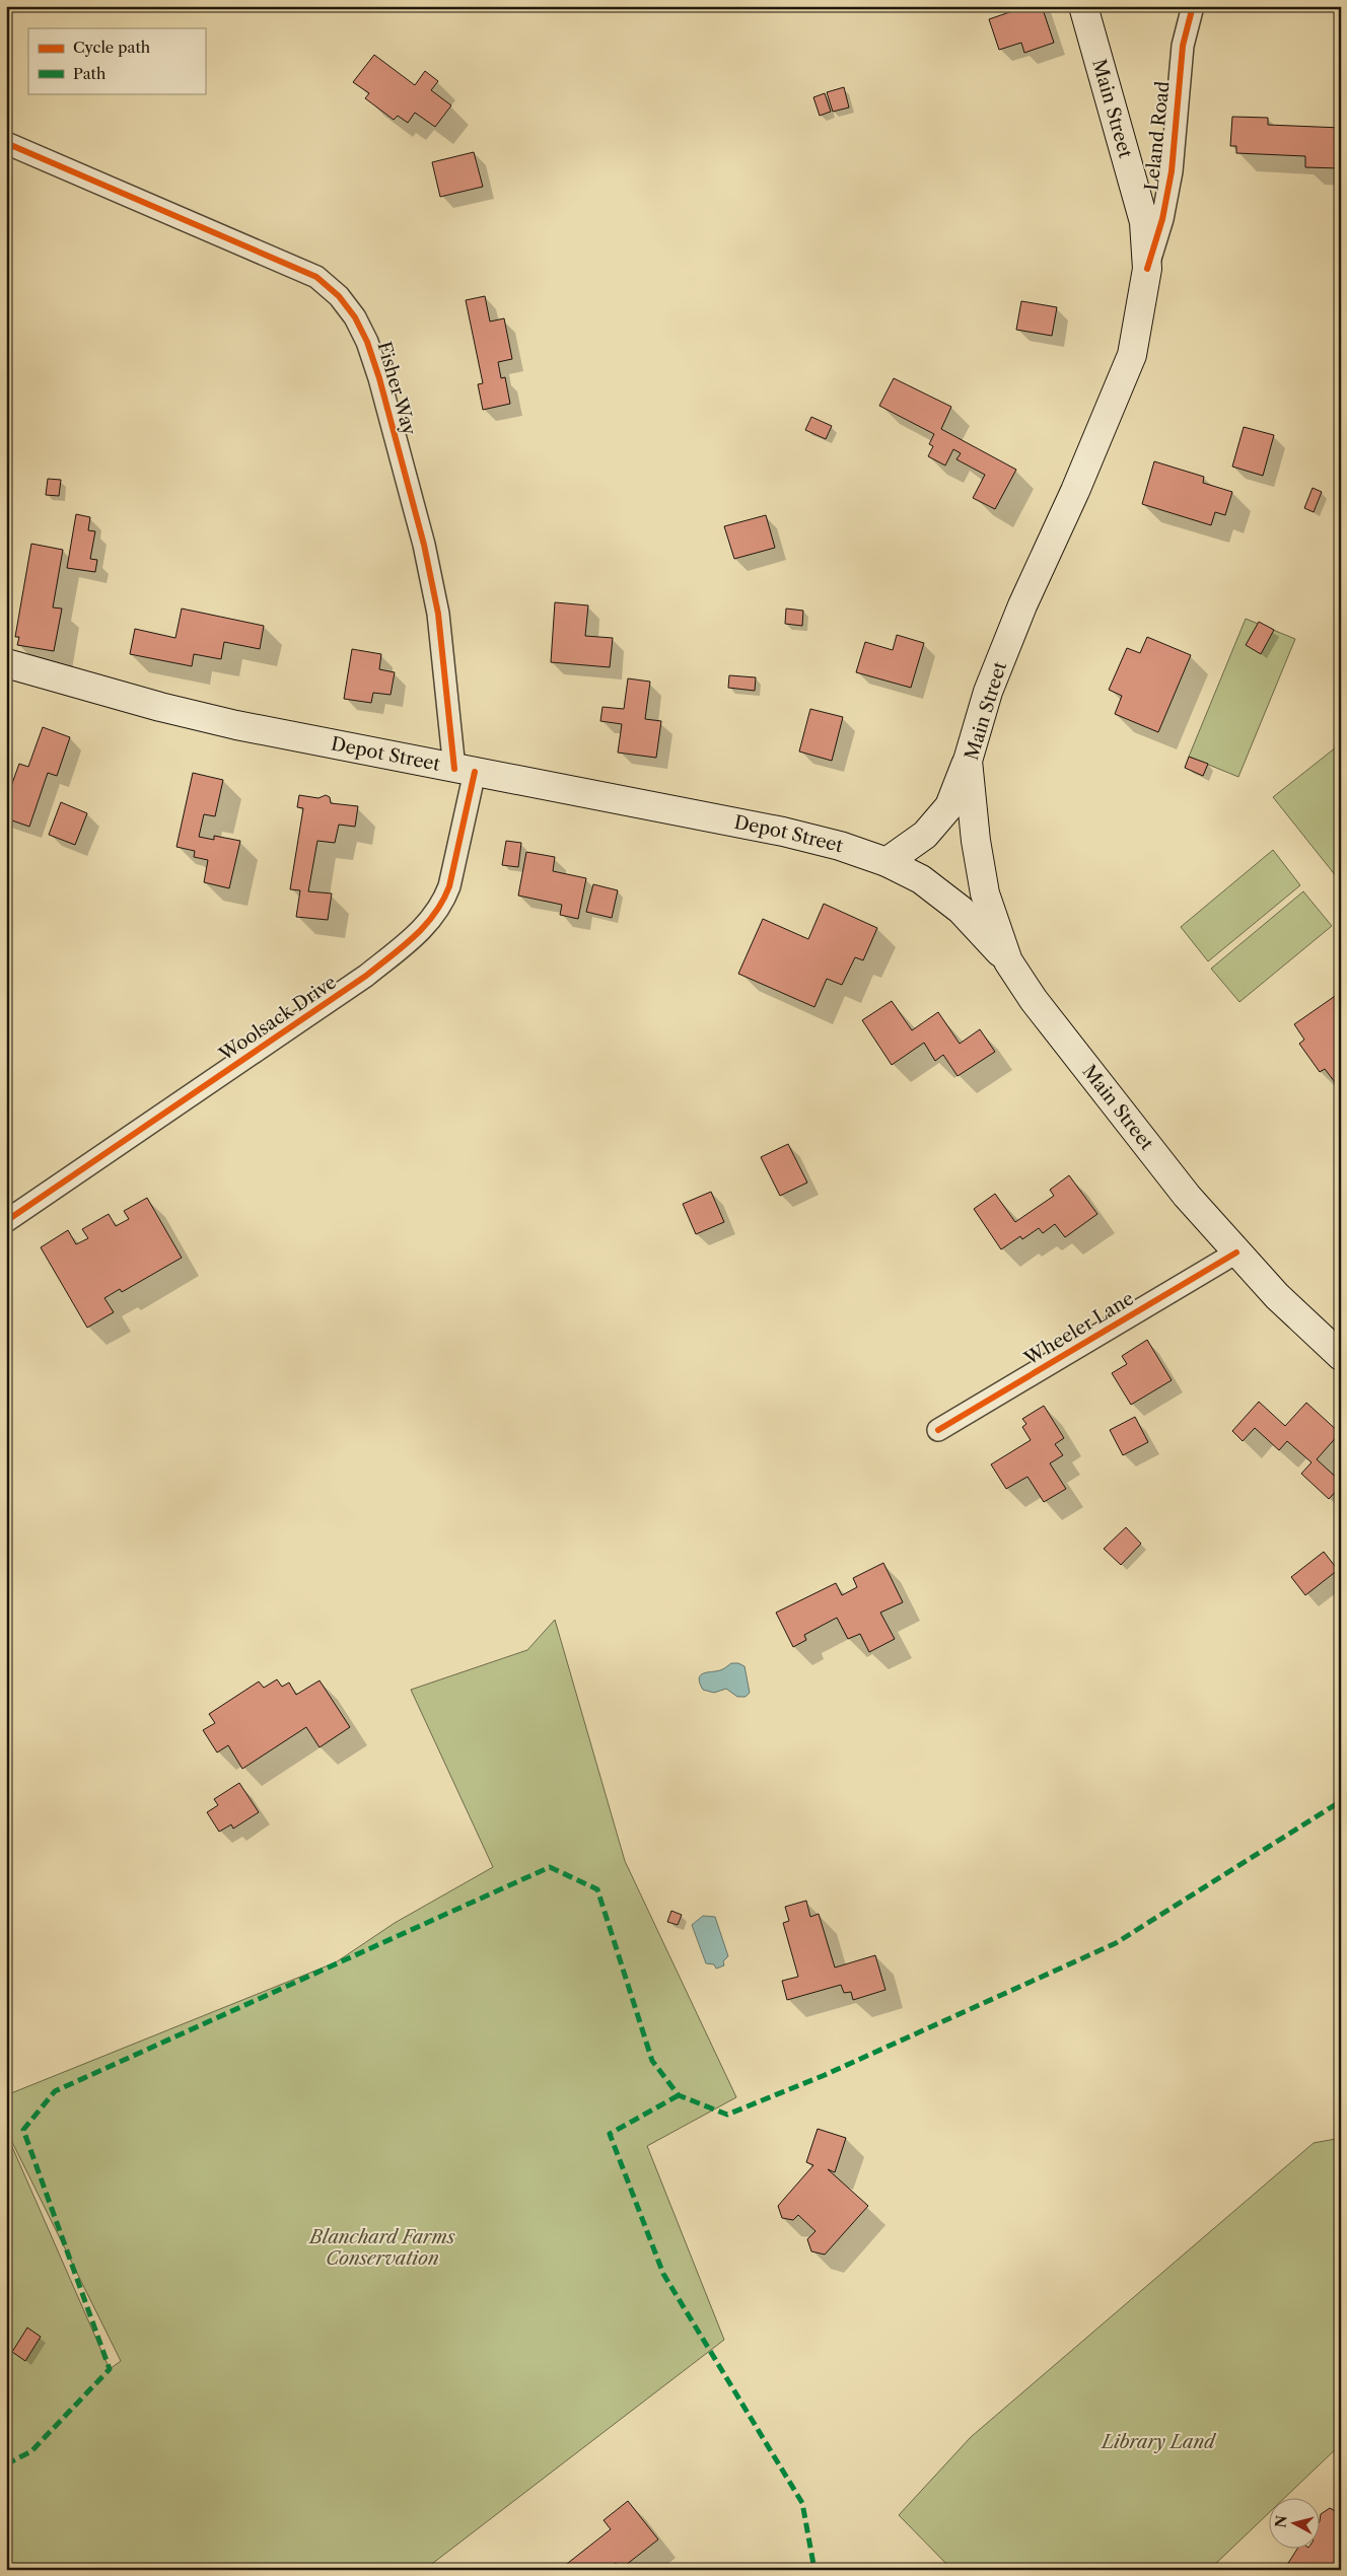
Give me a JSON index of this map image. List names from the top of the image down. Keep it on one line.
{"streets":{"main road":["Main Street","Depot Street"],"street":["Leland Road","Fisher Way","Woolsack Drive","Wheeler Lane"]},"crossings":[["Main Street","Leland Road"],["Main Street","Depot Street"],["Main Street","Wheeler Lane"],["Fisher Way","Depot Street"],["Fisher Way","Woolsack Drive"],["Depot Street","Woolsack Drive"]],"parks":["Blanchard Farms Conservation","Library Land"],"legend":["Cycle path","Path"],"north":"left"}
